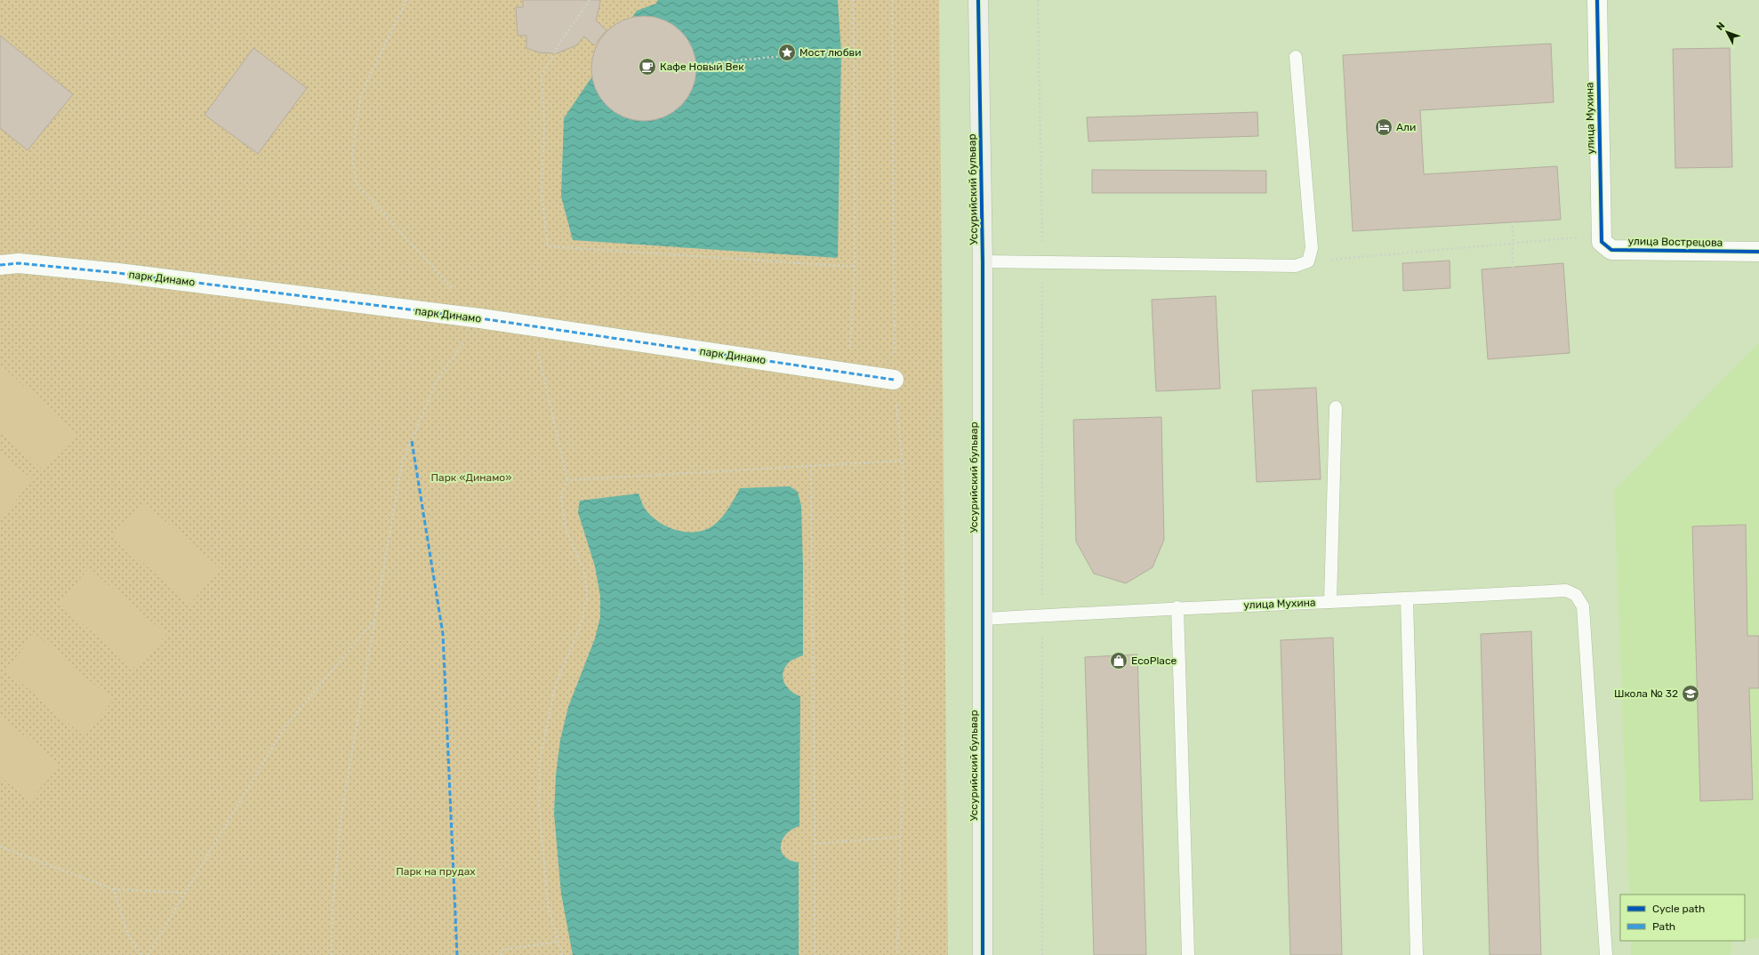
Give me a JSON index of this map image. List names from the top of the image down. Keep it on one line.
{"streets":{"street":["улица Мухина","Уссурийский бульвар","улица Вострецова","парк Динамо"]},"crossings":[["улица Мухина","Уссурийский бульвар"],["улица Мухина","улица Вострецова"]],"parks":["Парк «Динамо»","Парк на прудах"],"places":{"place":["Мост любви"],"cafe":["Кафе Новый Век"],"hotel":["Али"],"shop":["EcoPlace"],"school or university":["Школа № 32"]},"legend":["Cycle path","Path"],"north":"top left"}
